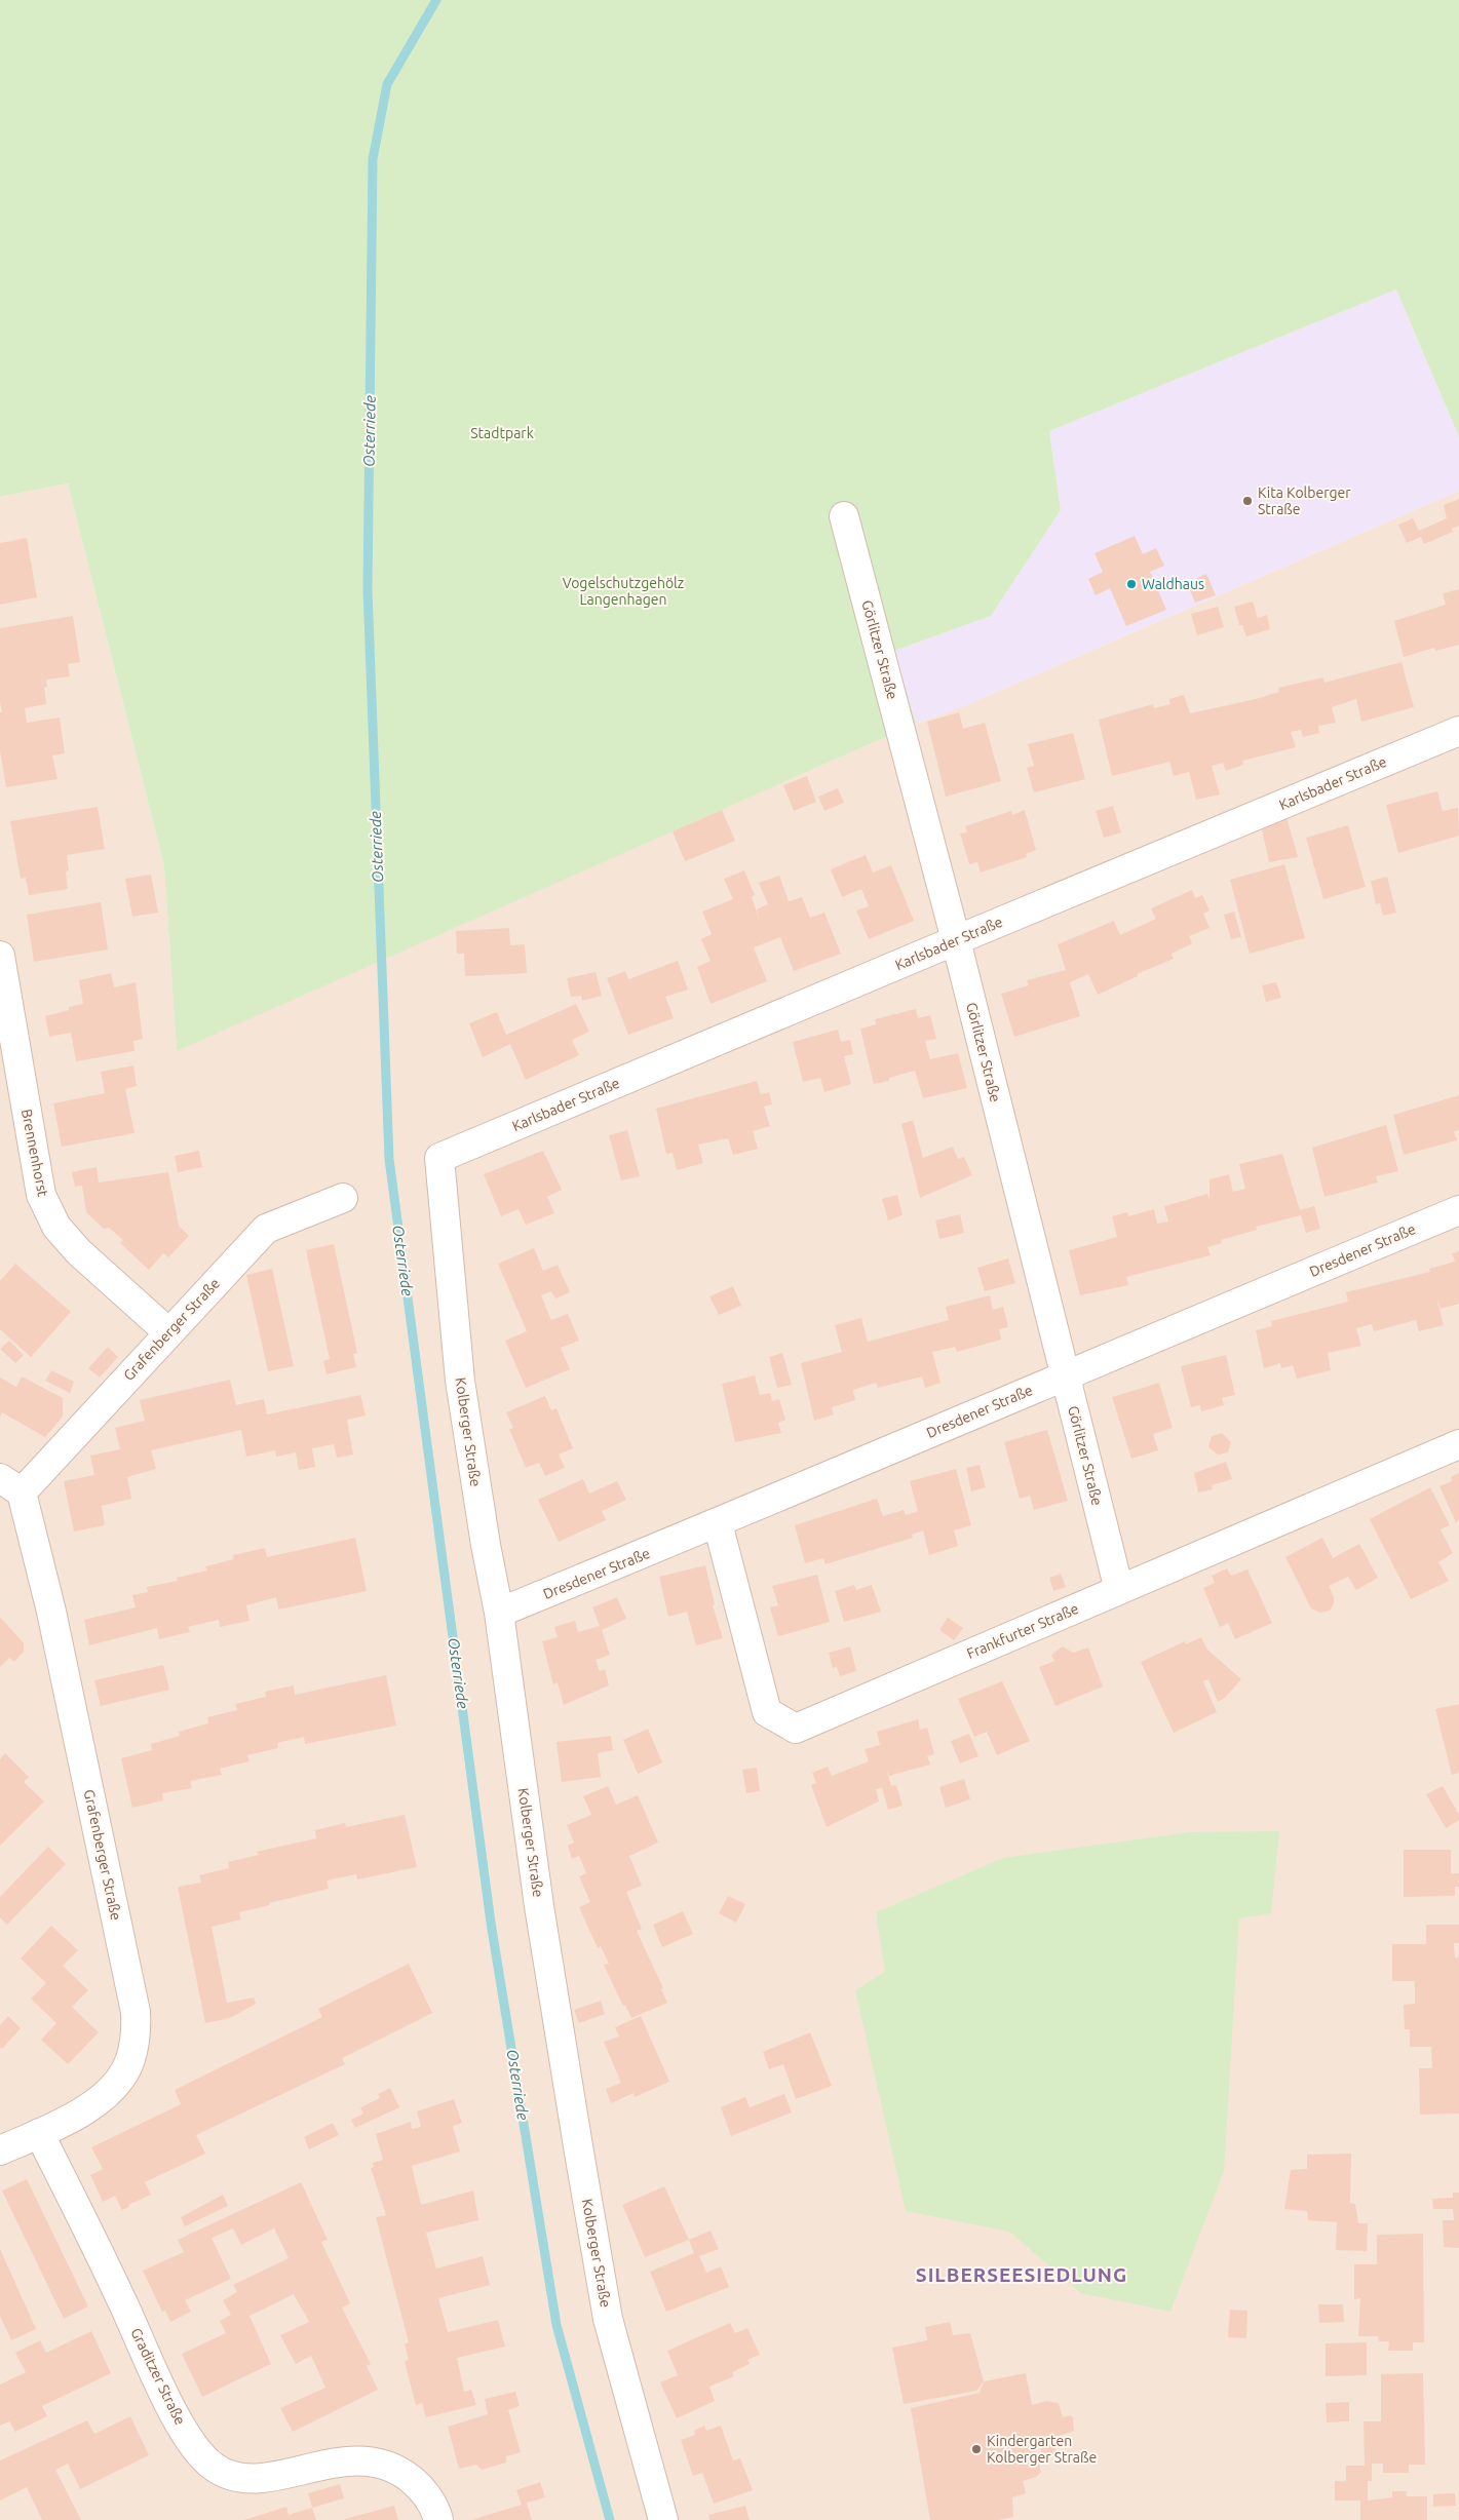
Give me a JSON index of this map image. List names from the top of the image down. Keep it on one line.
{"streets":{"street":["Görlitzer Straße","Karlsbader Straße","Brennenhorst","Dresdener Straße","Grafenberger Straße","Kolberger Straße","Frankfurter Straße","Graditzer Straße"]},"crossings":[["Görlitzer Straße","Karlsbader Straße"],["Görlitzer Straße","Dresdener Straße"],["Görlitzer Straße","Frankfurter Straße"],["Karlsbader Straße","Kolberger Straße"],["Brennenhorst","Grafenberger Straße"],["Dresdener Straße","Kolberger Straße"],["Dresdener Straße","Frankfurter Straße"],["Grafenberger Straße","Graditzer Straße"]],"districts":["SILBERSEESIEDLUNG"],"water":["Osterriede"],"parks":["Stadtpark","Vogelschutzgehölz Langenhagen"],"places":["Kita Kolberger Straße","Waldhaus","Kindergarten Kolberger Straße"]}
